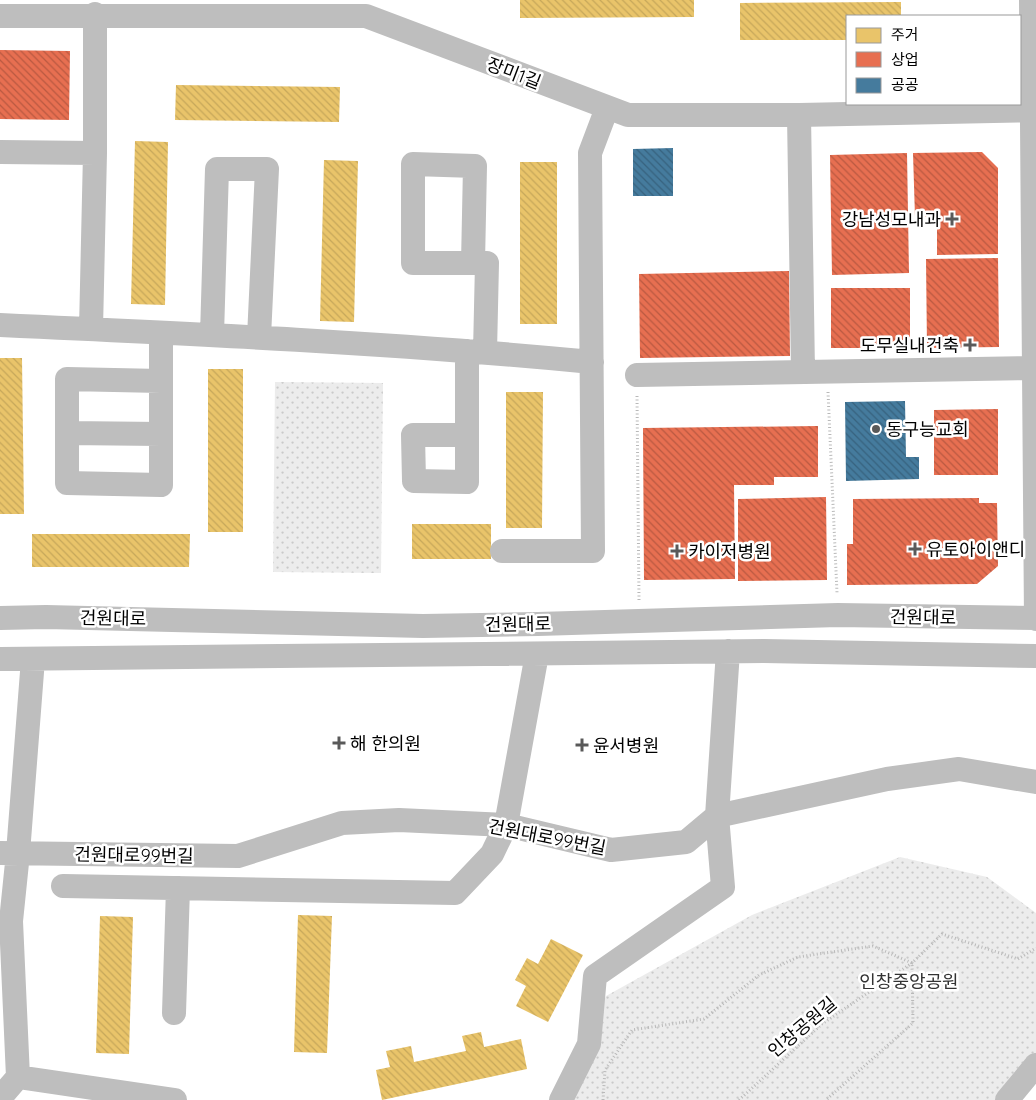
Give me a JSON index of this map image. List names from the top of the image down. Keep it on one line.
{"streets":{"street":["장미1길","건원대로","건원대로99번길"],"path":["인창공원길"]},"parks":["인창중앙공원"],"places":{"health":["강남성모내과","도무실내건축","유토아이앤디","카이저병원","해 한의원","윤서병원"],"other":["동구능교회"]},"legend":["주거","상업","공공"]}
